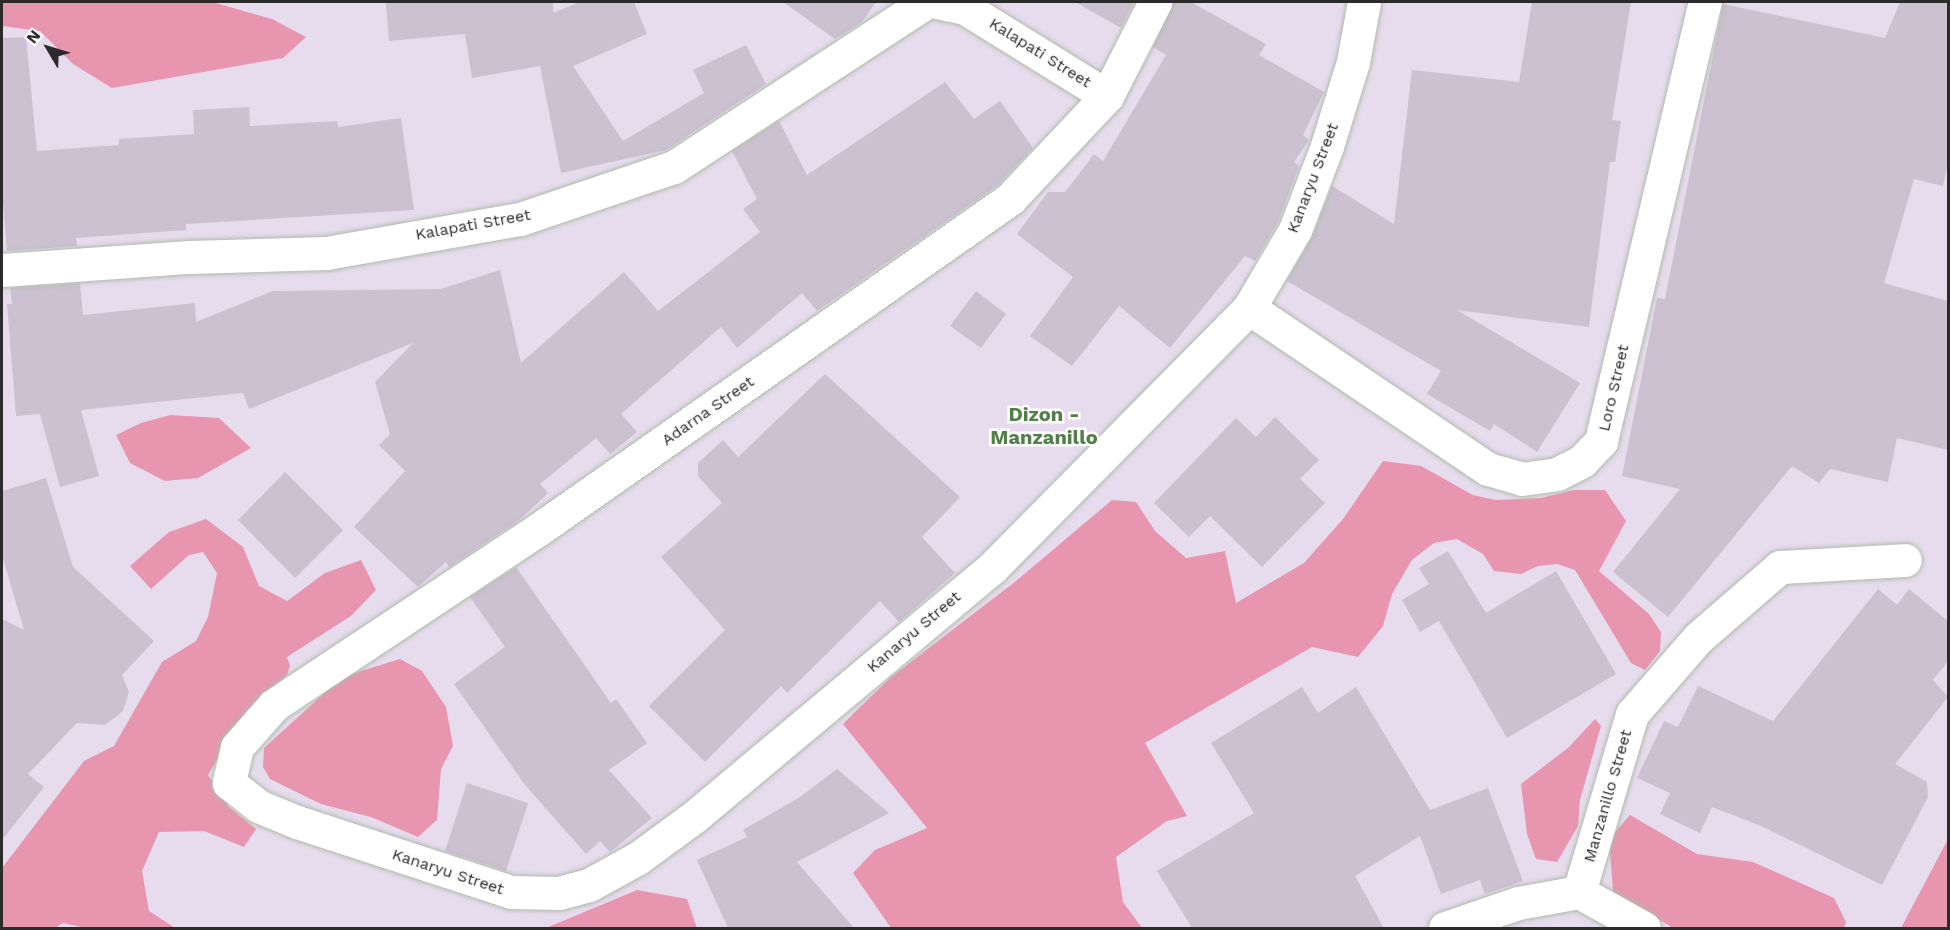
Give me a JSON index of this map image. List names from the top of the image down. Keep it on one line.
{"streets":{"street":["Kalapati Street","Kanaryu Street","Loro Street","Adarna Street","Manzanillo Street"]},"crossings":[["Kalapati Street","Adarna Street"],["Kanaryu Street","Loro Street"],["Kanaryu Street","Adarna Street"]],"districts":["Dizon - Manzanillo"],"north":"top left"}
